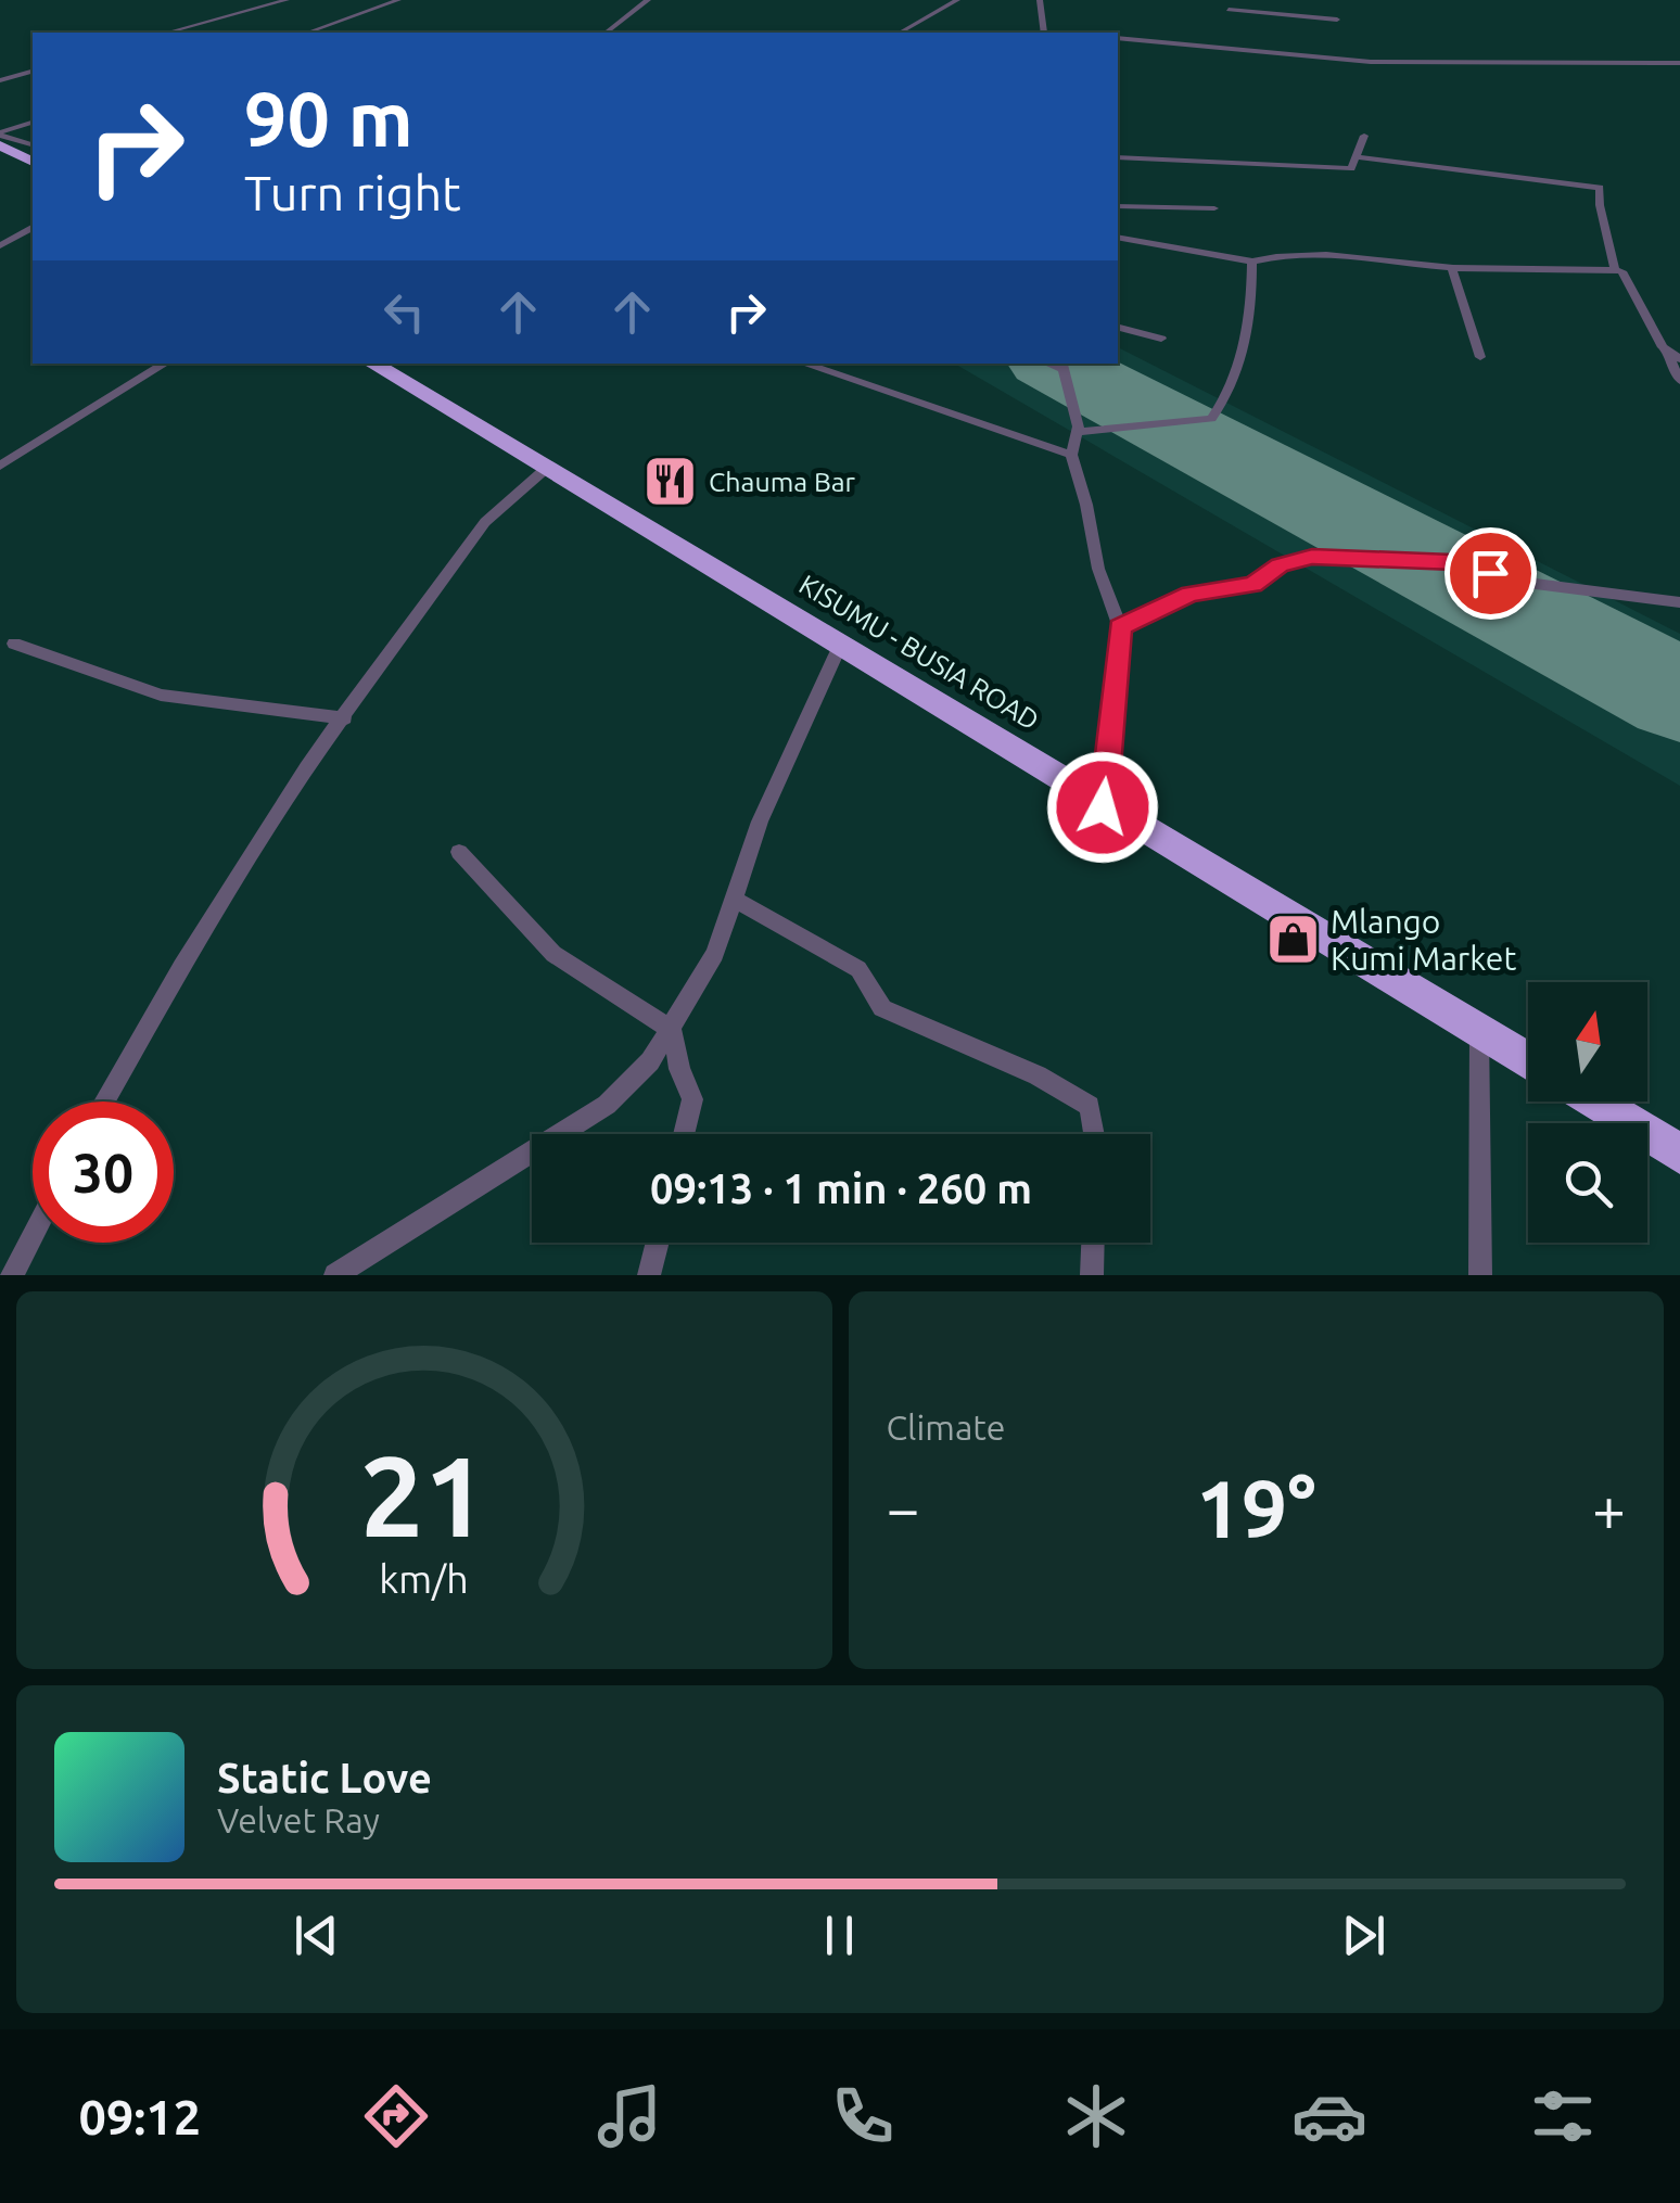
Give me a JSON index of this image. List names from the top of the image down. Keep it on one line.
{"streets":{"highway":["KISUMU - BUSIA ROAD"]},"places":{"restaurant":["Chauma Bar"],"shop":["Mlango Kumi Market"]},"north":"top","page":{"turn":["90 m","Turn right"],"limit":"30","trip":"09:13 · 1 min · 260 m","tile":"Climate","heat":["−","19°","+"],"song":["Static Love","Velvet Ray"],"tabs":"09:12","gauge":["21","km/h"]}}
